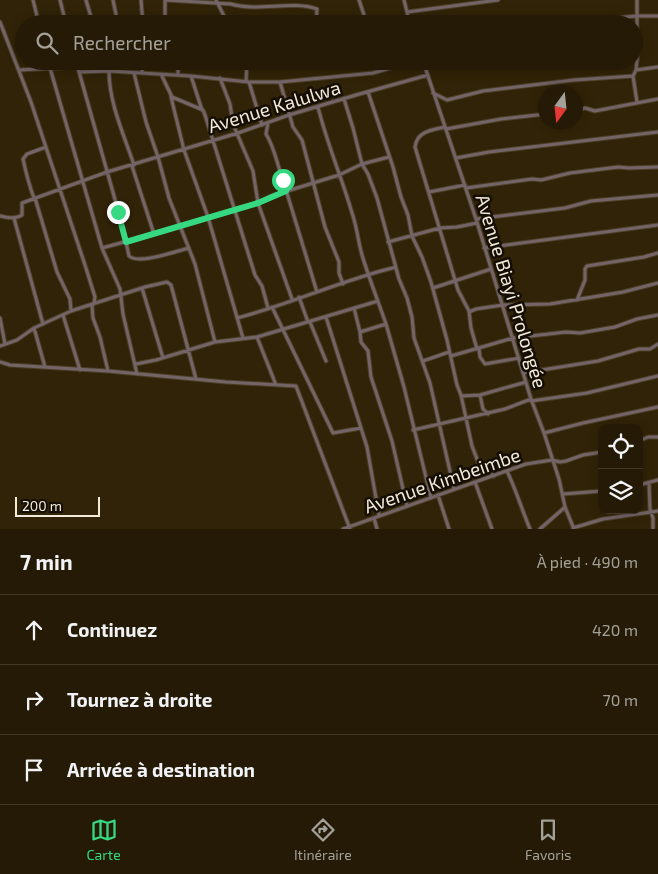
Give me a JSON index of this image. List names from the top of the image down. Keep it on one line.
{"streets":{"street":["Avenue Kalulwa","Avenue Biayi Prolongée","Avenue Kimbeimbe"]},"crossings":[["Avenue Kalulwa","Avenue Biayi Prolongée"],["Avenue Biayi Prolongée","Avenue Kimbeimbe"]],"scale_bar":"200 m","north":"bottom","page":{"search":"Rechercher","scale":"200 m","heading":["7 min","À pied · 490 m"],"list":[["Continuez","420 m"],["Tournez à droite","70 m"],"Arrivée à destination"],"nav":["Carte","Itinéraire","Favoris"]}}
